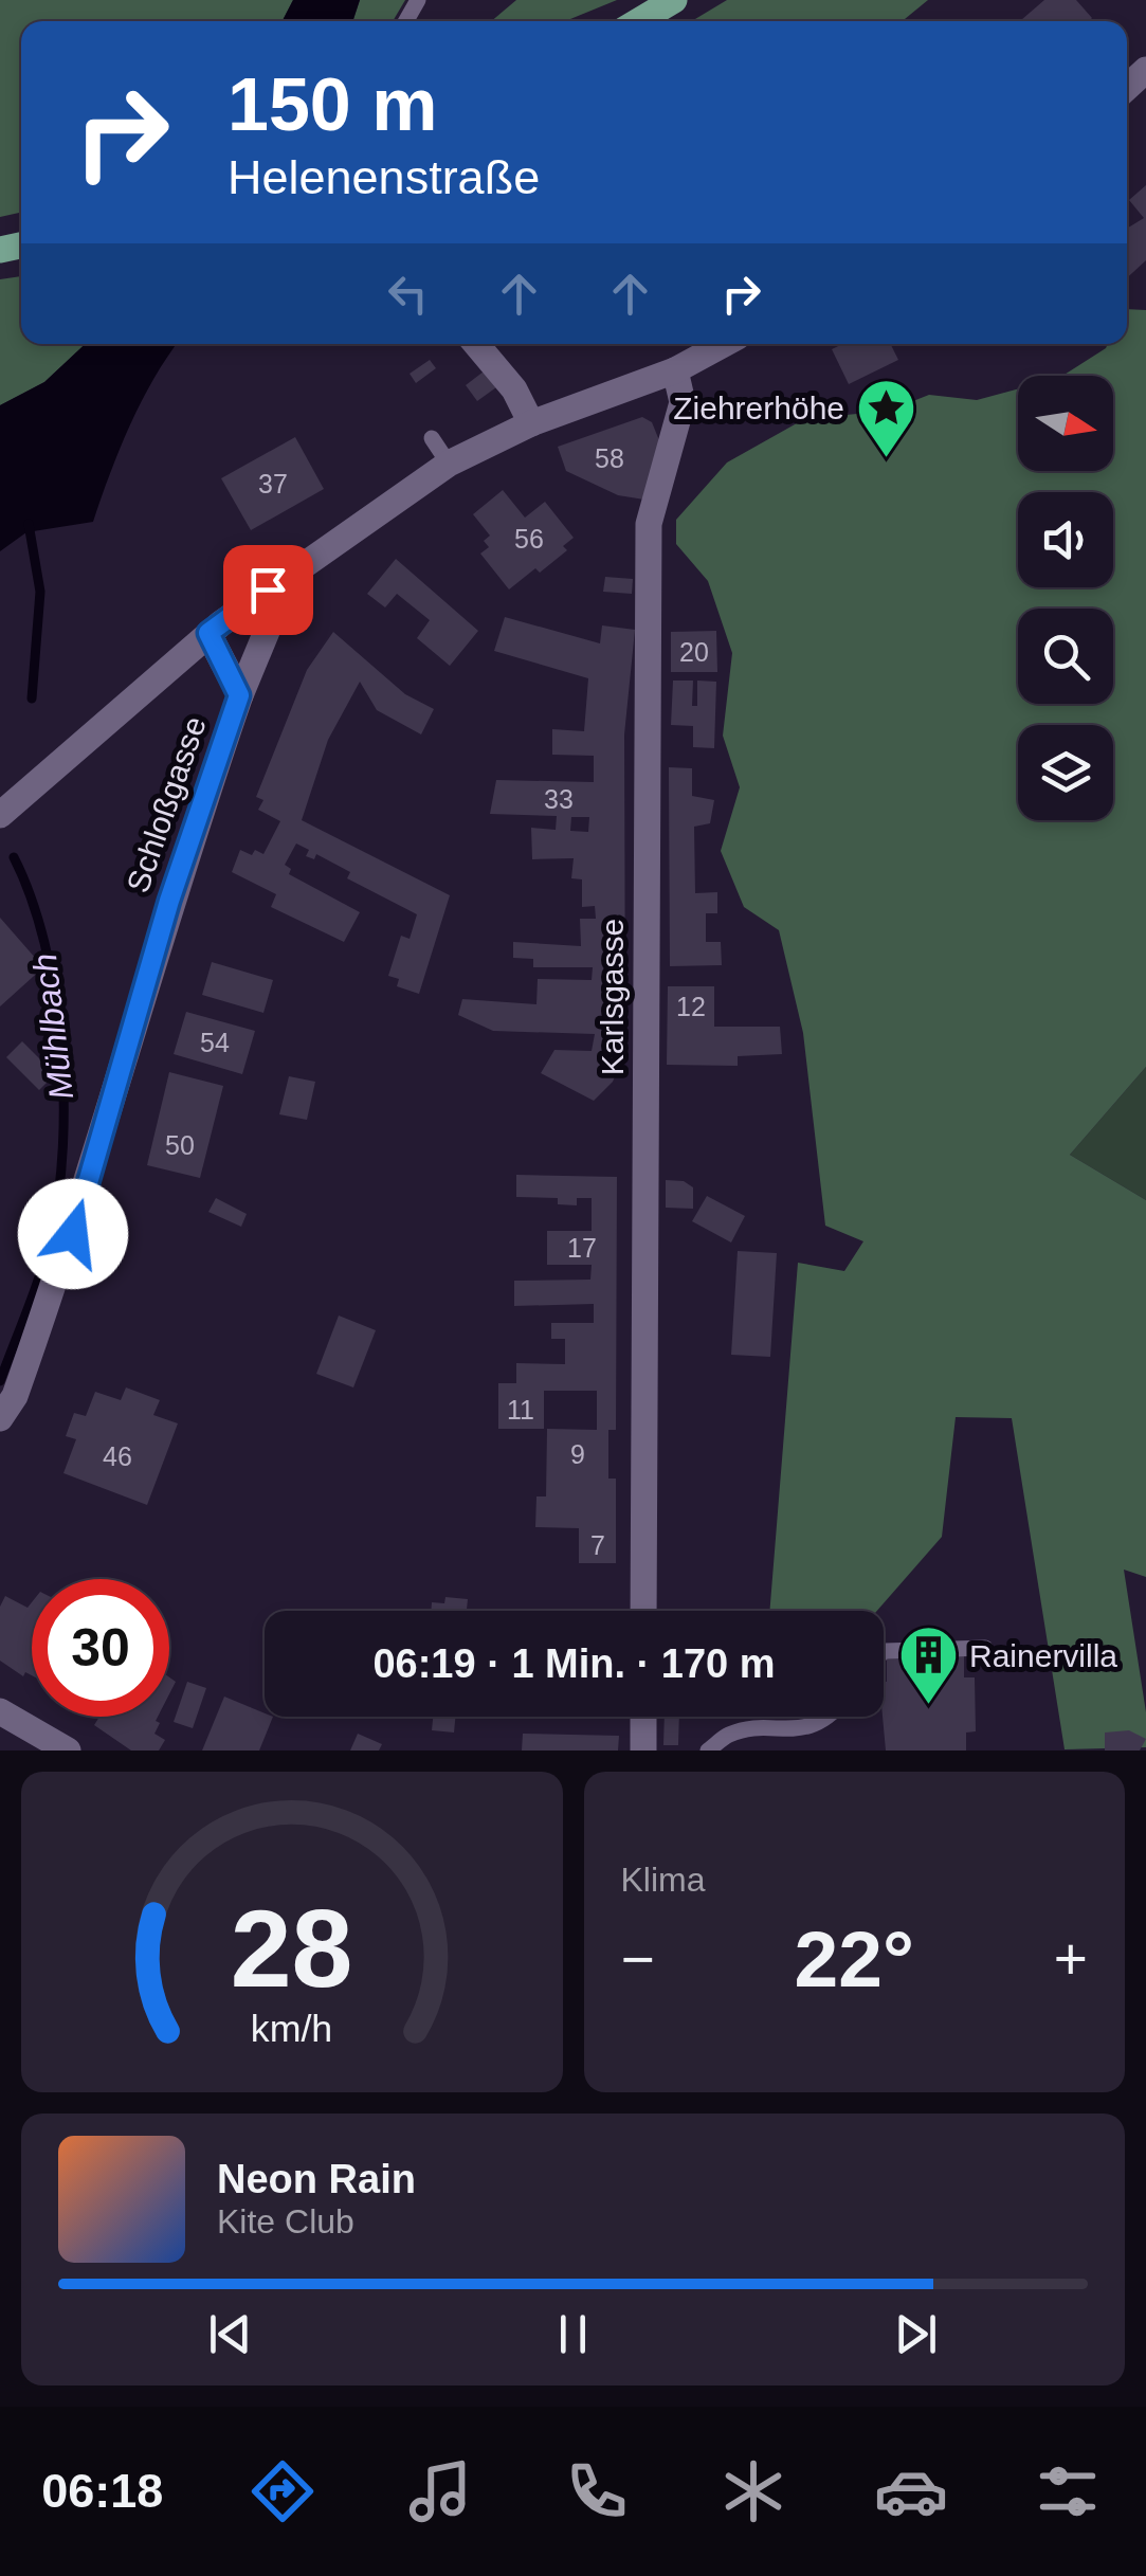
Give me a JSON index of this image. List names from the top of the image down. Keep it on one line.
{"streets":{"street":["Schloßgasse","Karlsgasse"]},"water":["Mühlbach"],"places":{"place":["Ziehrerhöhe"],"building":["Rainervilla"]},"house_numbers":["58","37","56","20","33","12","54","50","17","11","9","46","7"],"north":"right","page":{"turn":["150 m","Helenenstraße"],"limit":"30","trip":"06:19 · 1 Min. · 170 m","tile":"Klima","heat":["−","22°","+"],"song":["Neon Rain","Kite Club"],"tabs":"06:18","gauge":["28","km/h"]}}
